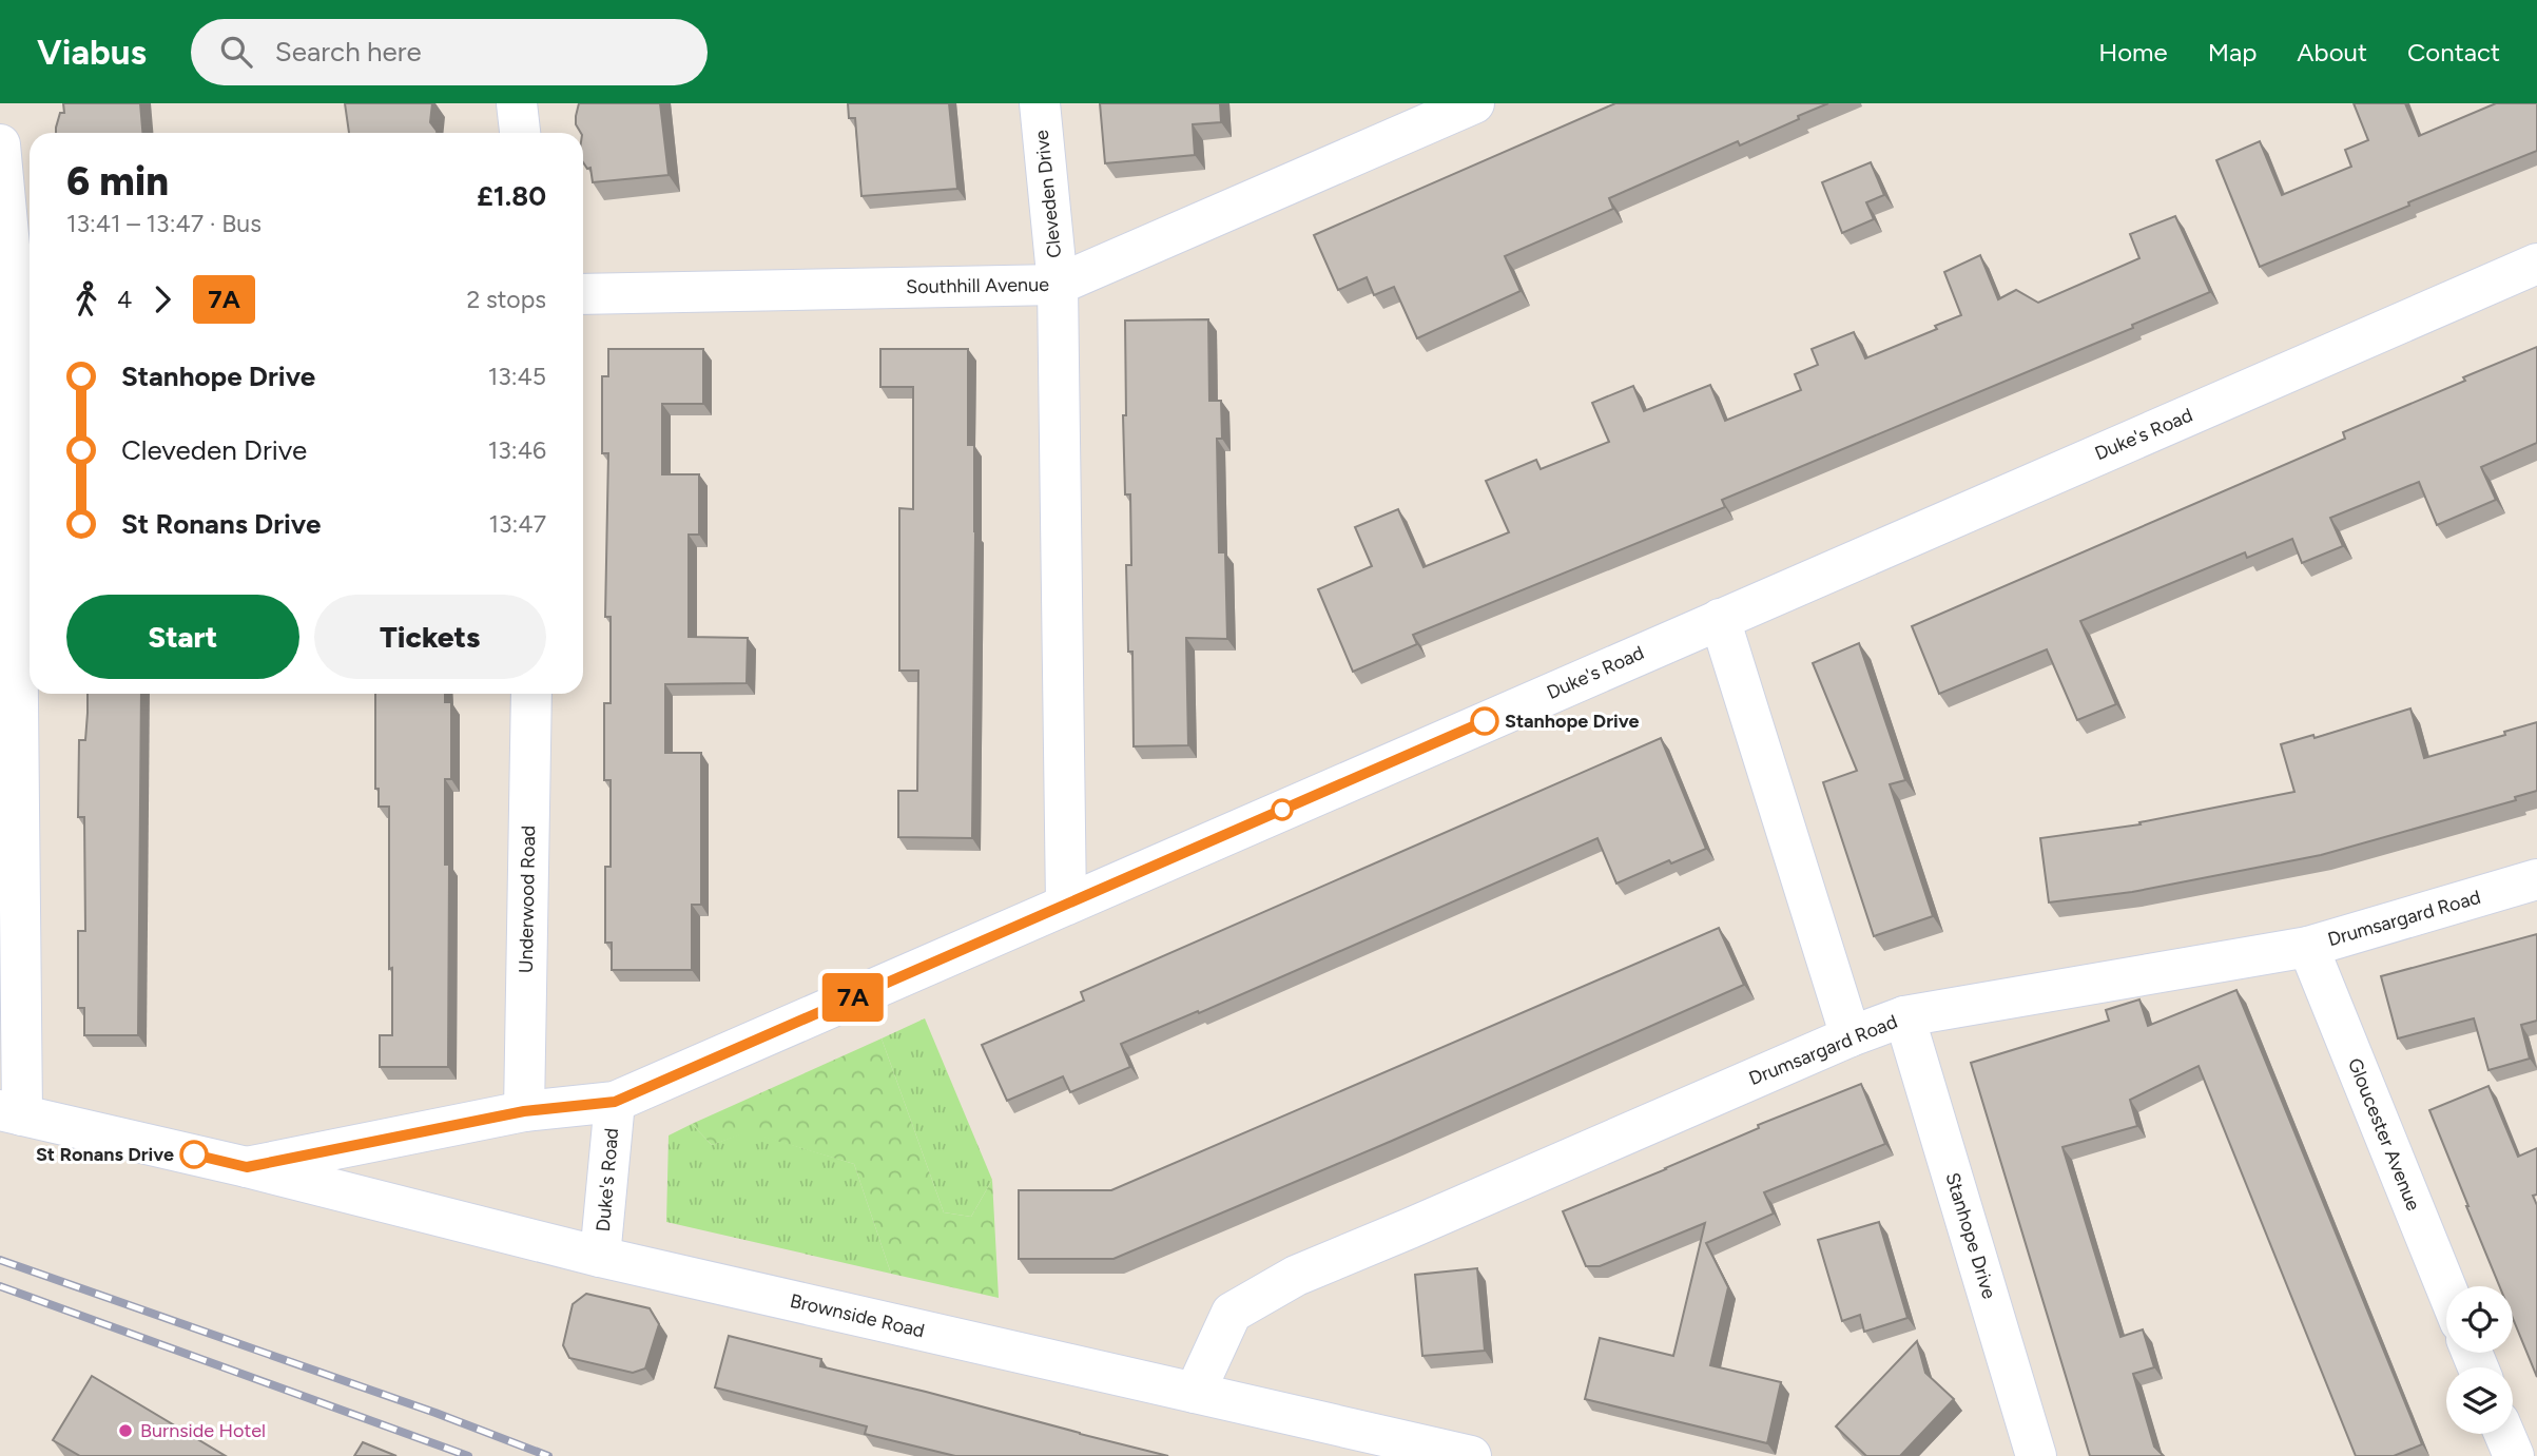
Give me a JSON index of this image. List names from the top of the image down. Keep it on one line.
{"streets":{"street":["Cleveden Drive","Southhill Avenue","Duke's Road","Underwood Road","Drumsargard Road","Gloucester Avenue","Stanhope Drive","Brownside Road"]},"crossings":[["Cleveden Drive","Southhill Avenue"],["Cleveden Drive","Duke's Road"],["Duke's Road","Underwood Road"],["Duke's Road","Brownside Road"],["Drumsargard Road","Gloucester Avenue"],["Drumsargard Road","Stanhope Drive"],["Drumsargard Road","Brownside Road"]],"places":["Stanhope Drive","St Ronans Drive","Burnside Hotel"],"lines":["bus line 7A"],"page":{"header":"Viabus","search":"Search here","nav":["Home","Map","About","Contact"],"on_map":"7A","heading":["6 min","13:41 – 13:47 · Bus","£1.80"],"legs":["4","7A","2 stops"],"list":[{"name":"Stanhope Drive","value":"13:45"},{"name":"Cleveden Drive","value":"13:46"},{"name":"St Ronans Drive","value":"13:47"}],"buttons":["Start","Tickets"]}}
